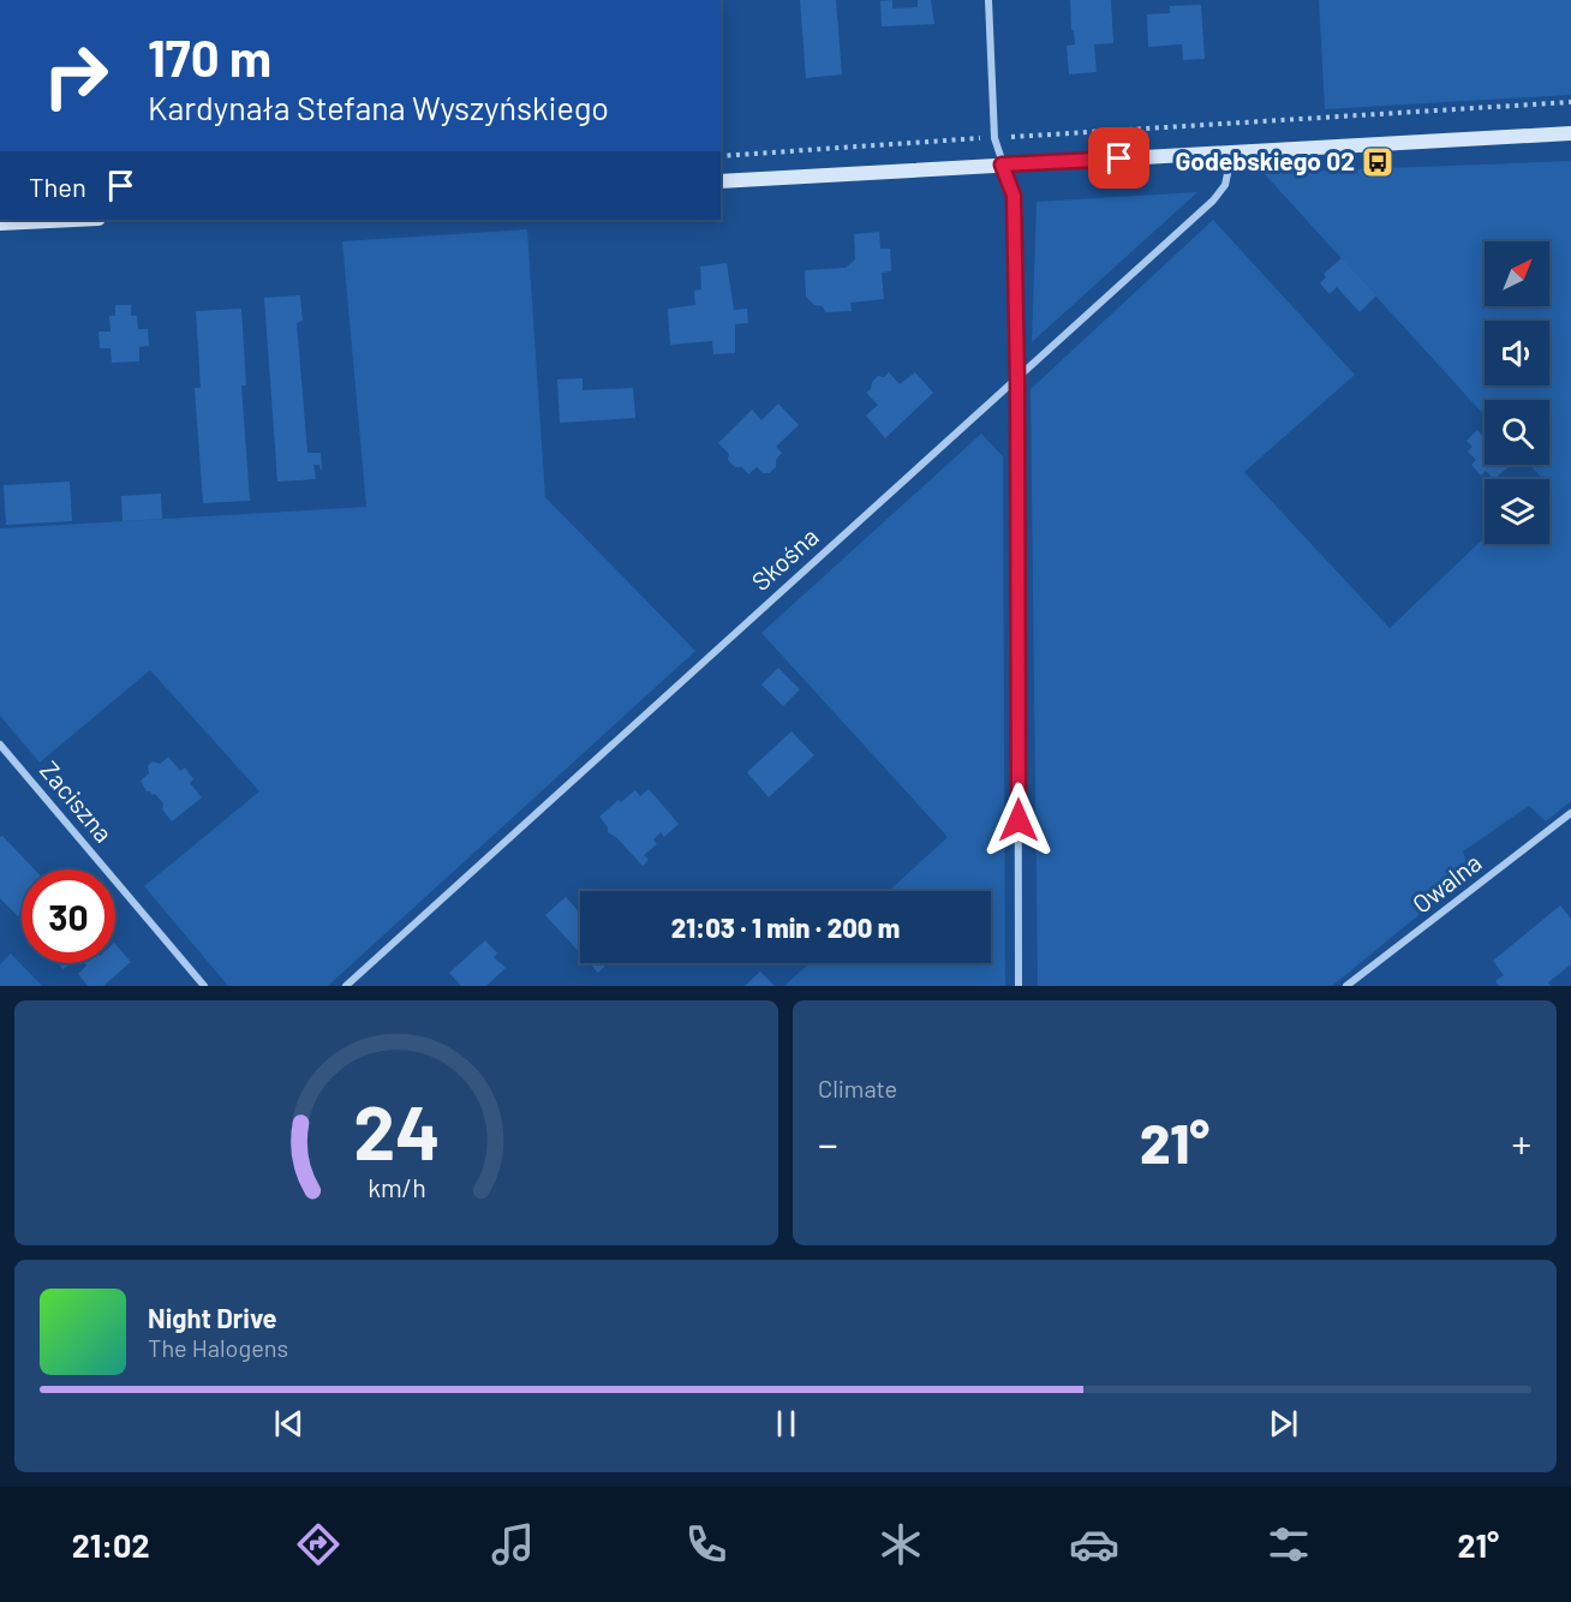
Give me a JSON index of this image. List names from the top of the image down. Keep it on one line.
{"streets":{"street":["Skośna","Zaciszna","Owalna"]},"places":{"bus stop":["Godebskiego 02"]},"north":"top right","page":{"turn":["170 m","Kardynała Stefana Wyszyńskiego"],"then":"Then","limit":"30","trip":"21:03 · 1 min · 200 m","tile":"Climate","heat":["−","21°","+"],"song":["Night Drive","The Halogens"],"tabs":["21:02","21°"],"gauge":["24","km/h"]}}
